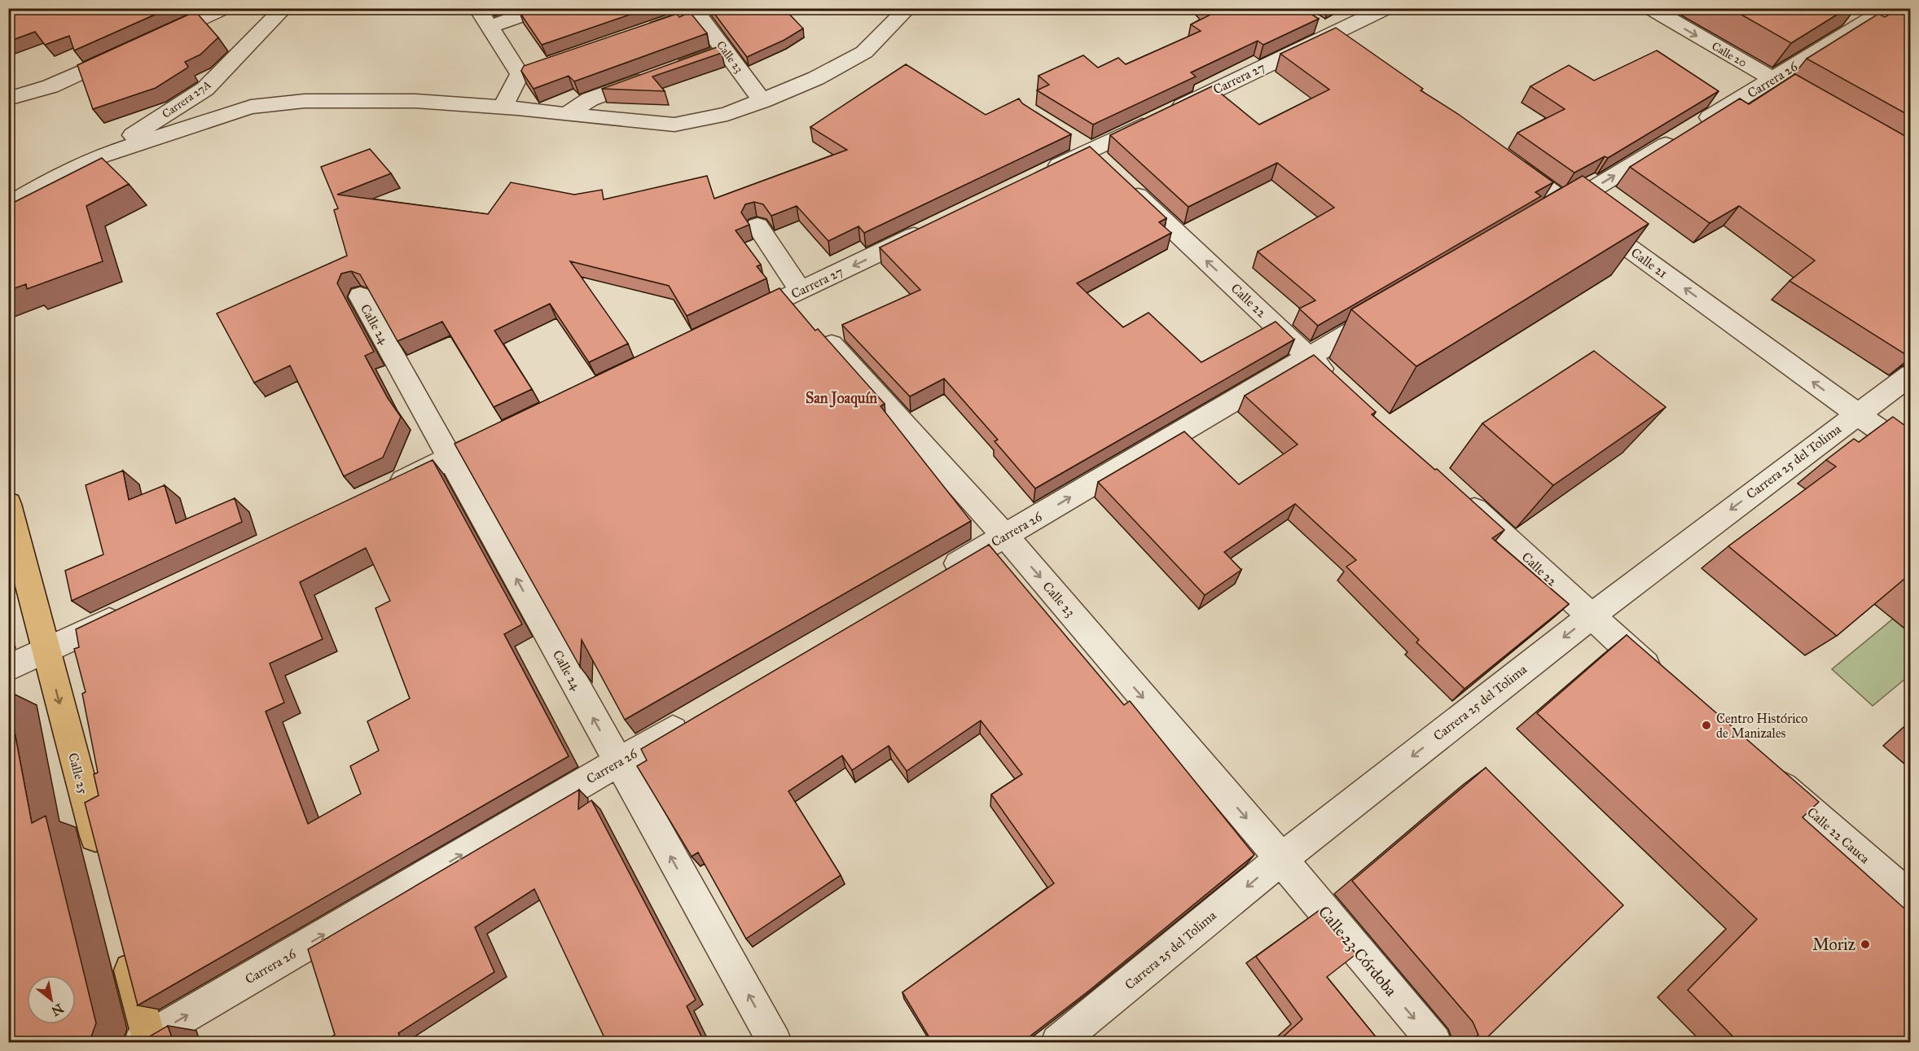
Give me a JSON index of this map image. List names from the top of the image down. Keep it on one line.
{"streets":{"main road":["Calle 25"],"street":["Calle 20","Calle 23","Carrera 27","Carrera 26","Carrera 27A","Calle 21","Calle 22","Calle 24","Carrera 25 del Tolima","Calle 22 Cauca","Calle 23 Córdoba"]},"crossings":[["Calle 20","Carrera 26"],["Calle 23","Carrera 26"],["Calle 23","Carrera 25 del Tolima"],["Calle 23","Calle 23 Córdoba"],["Carrera 26","Calle 21"],["Carrera 26","Calle 22"],["Carrera 26","Calle 24"],["Calle 21","Carrera 25 del Tolima"],["Calle 22","Carrera 25 del Tolima"],["Carrera 25 del Tolima","Calle 23 Córdoba"]],"one_way":["Calle 20","Calle 23","Carrera 26","Calle 21","Calle 22","Calle 24","Carrera 25 del Tolima","Calle 25","Calle 23 Córdoba"],"districts":["San Joaquín"],"places":["Centro Histórico de Manizales","Moriz"],"north":"bottom right"}
